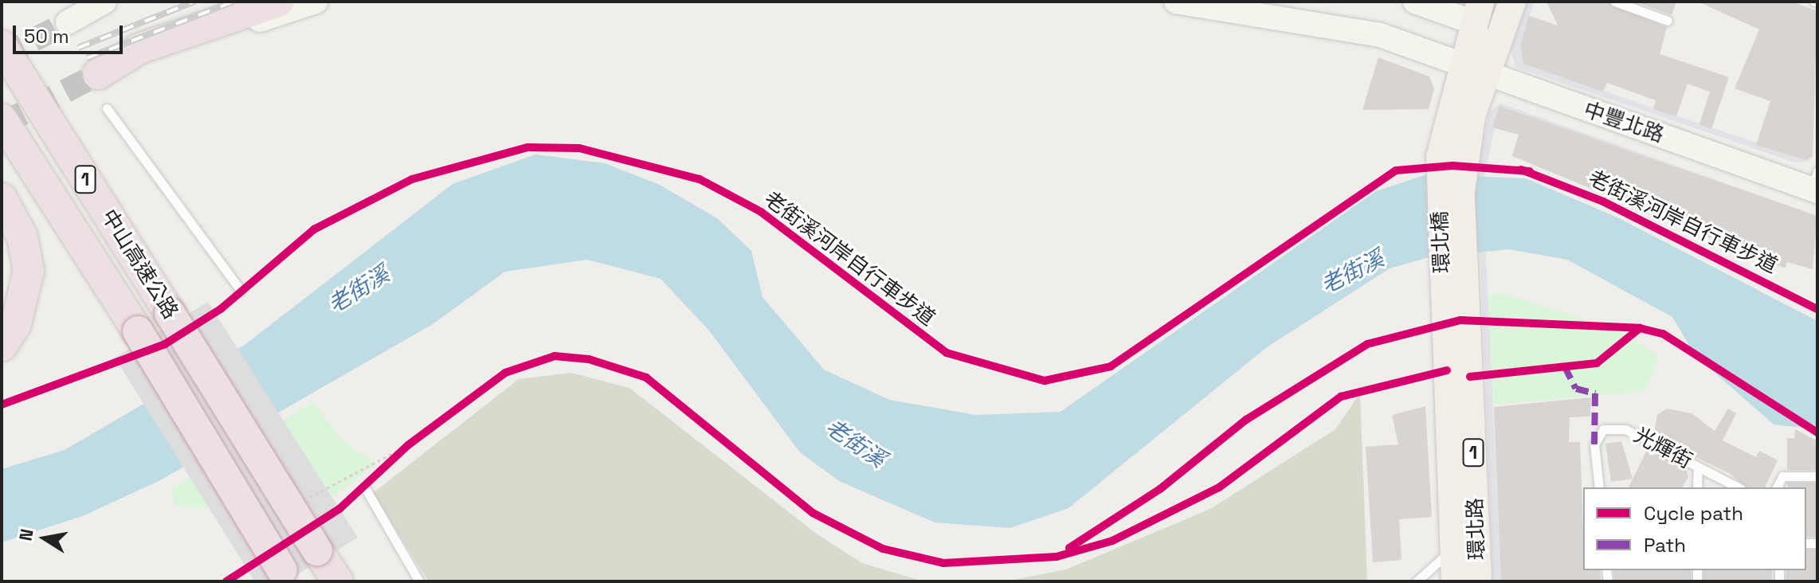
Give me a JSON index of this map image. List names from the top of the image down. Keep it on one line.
{"streets":{"highway":["1","中山高速公路"],"main road":["中豐北路","環北橋","環北路"],"lane":["光輝街"],"cycle path":["老街溪河岸自行車步道"]},"crossings":[["中豐北路","1"],["1","環北橋"],["環北橋","環北路"]],"water":["老街溪"],"legend":["Cycle path","Path"],"scale_bar":"50 m","north":"left"}
